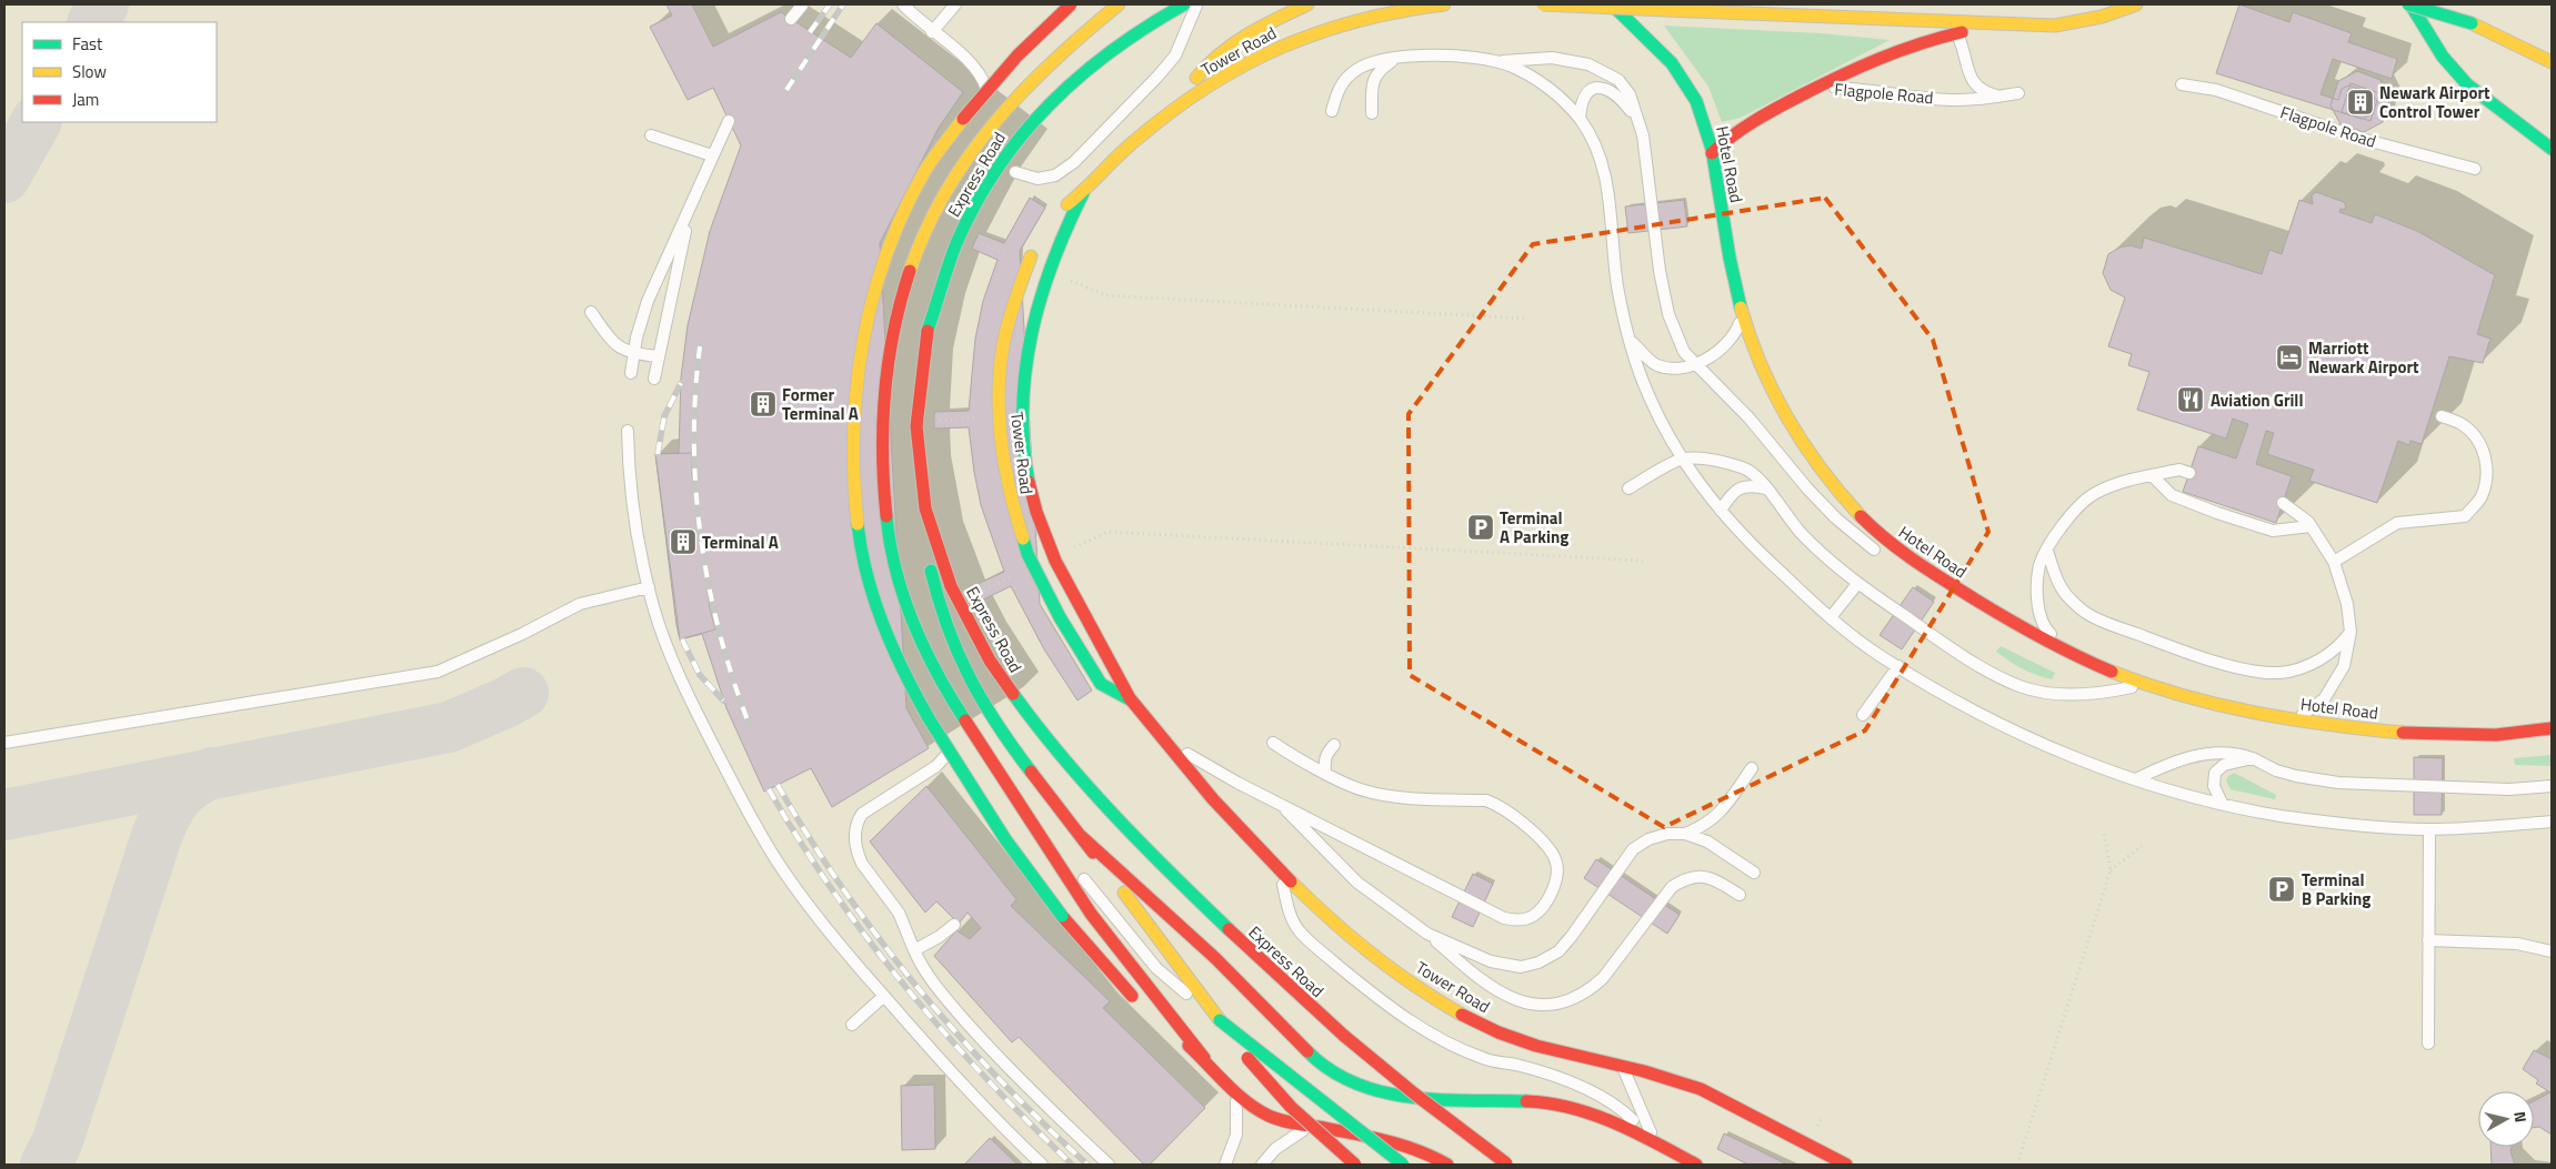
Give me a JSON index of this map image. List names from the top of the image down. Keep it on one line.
{"streets":{"street":["Tower Road","Hotel Road","Express Road"],"lane":["Flagpole Road"]},"places":{"building":["Newark Airport Control Tower","Former Terminal A","Terminal A"],"hotel":["Marriott Newark Airport"],"restaurant":["Aviation Grill"],"parking":["Terminal A Parking","Terminal B Parking"]},"legend":["Fast","Slow","Jam"],"north":"right"}
